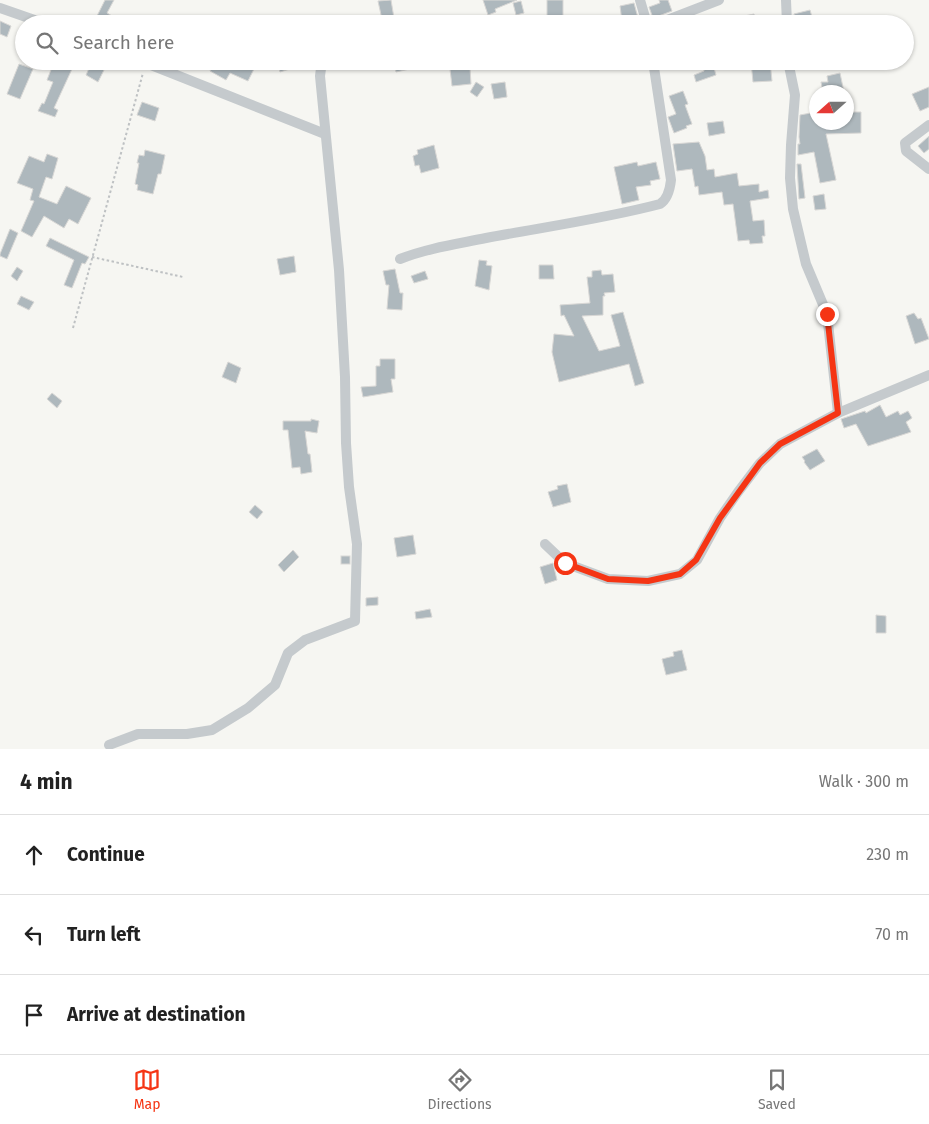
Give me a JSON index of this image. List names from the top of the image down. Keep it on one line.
{"north":"left","page":{"search":"Search here","heading":["4 min","Walk · 300 m"],"list":[["Continue","230 m"],["Turn left","70 m"],"Arrive at destination"],"nav":["Map","Directions","Saved"]}}
